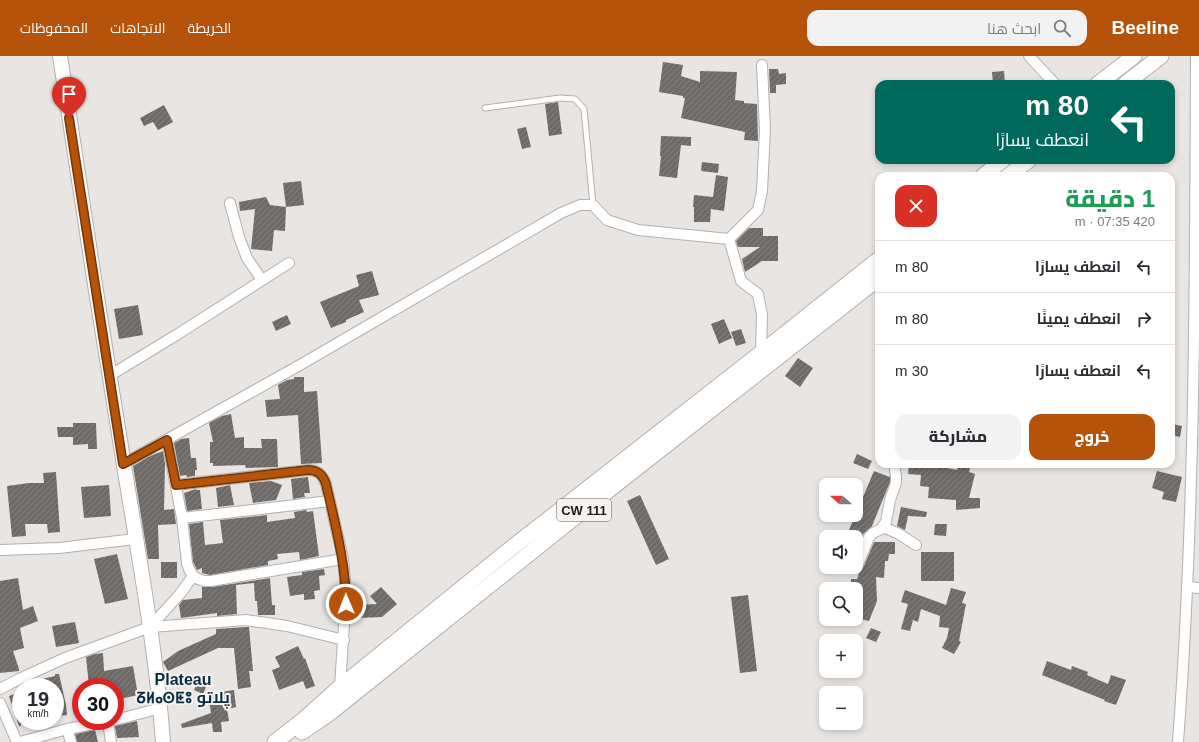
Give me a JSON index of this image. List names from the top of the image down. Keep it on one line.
{"streets":{"main road":["CW 111"]},"districts":["Plateau ⵒⵍⴰⵙⵟⵓ پلاتو"],"north":"left","page":{"header":"Beeline","search":"ابحث هنا","nav":["الخريطة","الاتجاهات","المحفوظات"],"turn":["80 m","انعطف يسارًا"],"heading":["1 دقيقة","420 m · 07:35"],"list":[{"name":"انعطف يسارًا","value":"80 m"},{"name":"انعطف يمينًا","value":"80 m"},{"name":"انعطف يسارًا","value":"30 m"}],"buttons":["خروج","مشاركة"],"map_buttons":["+","−"],"speed":"19 km/h","limit":"30"}}
